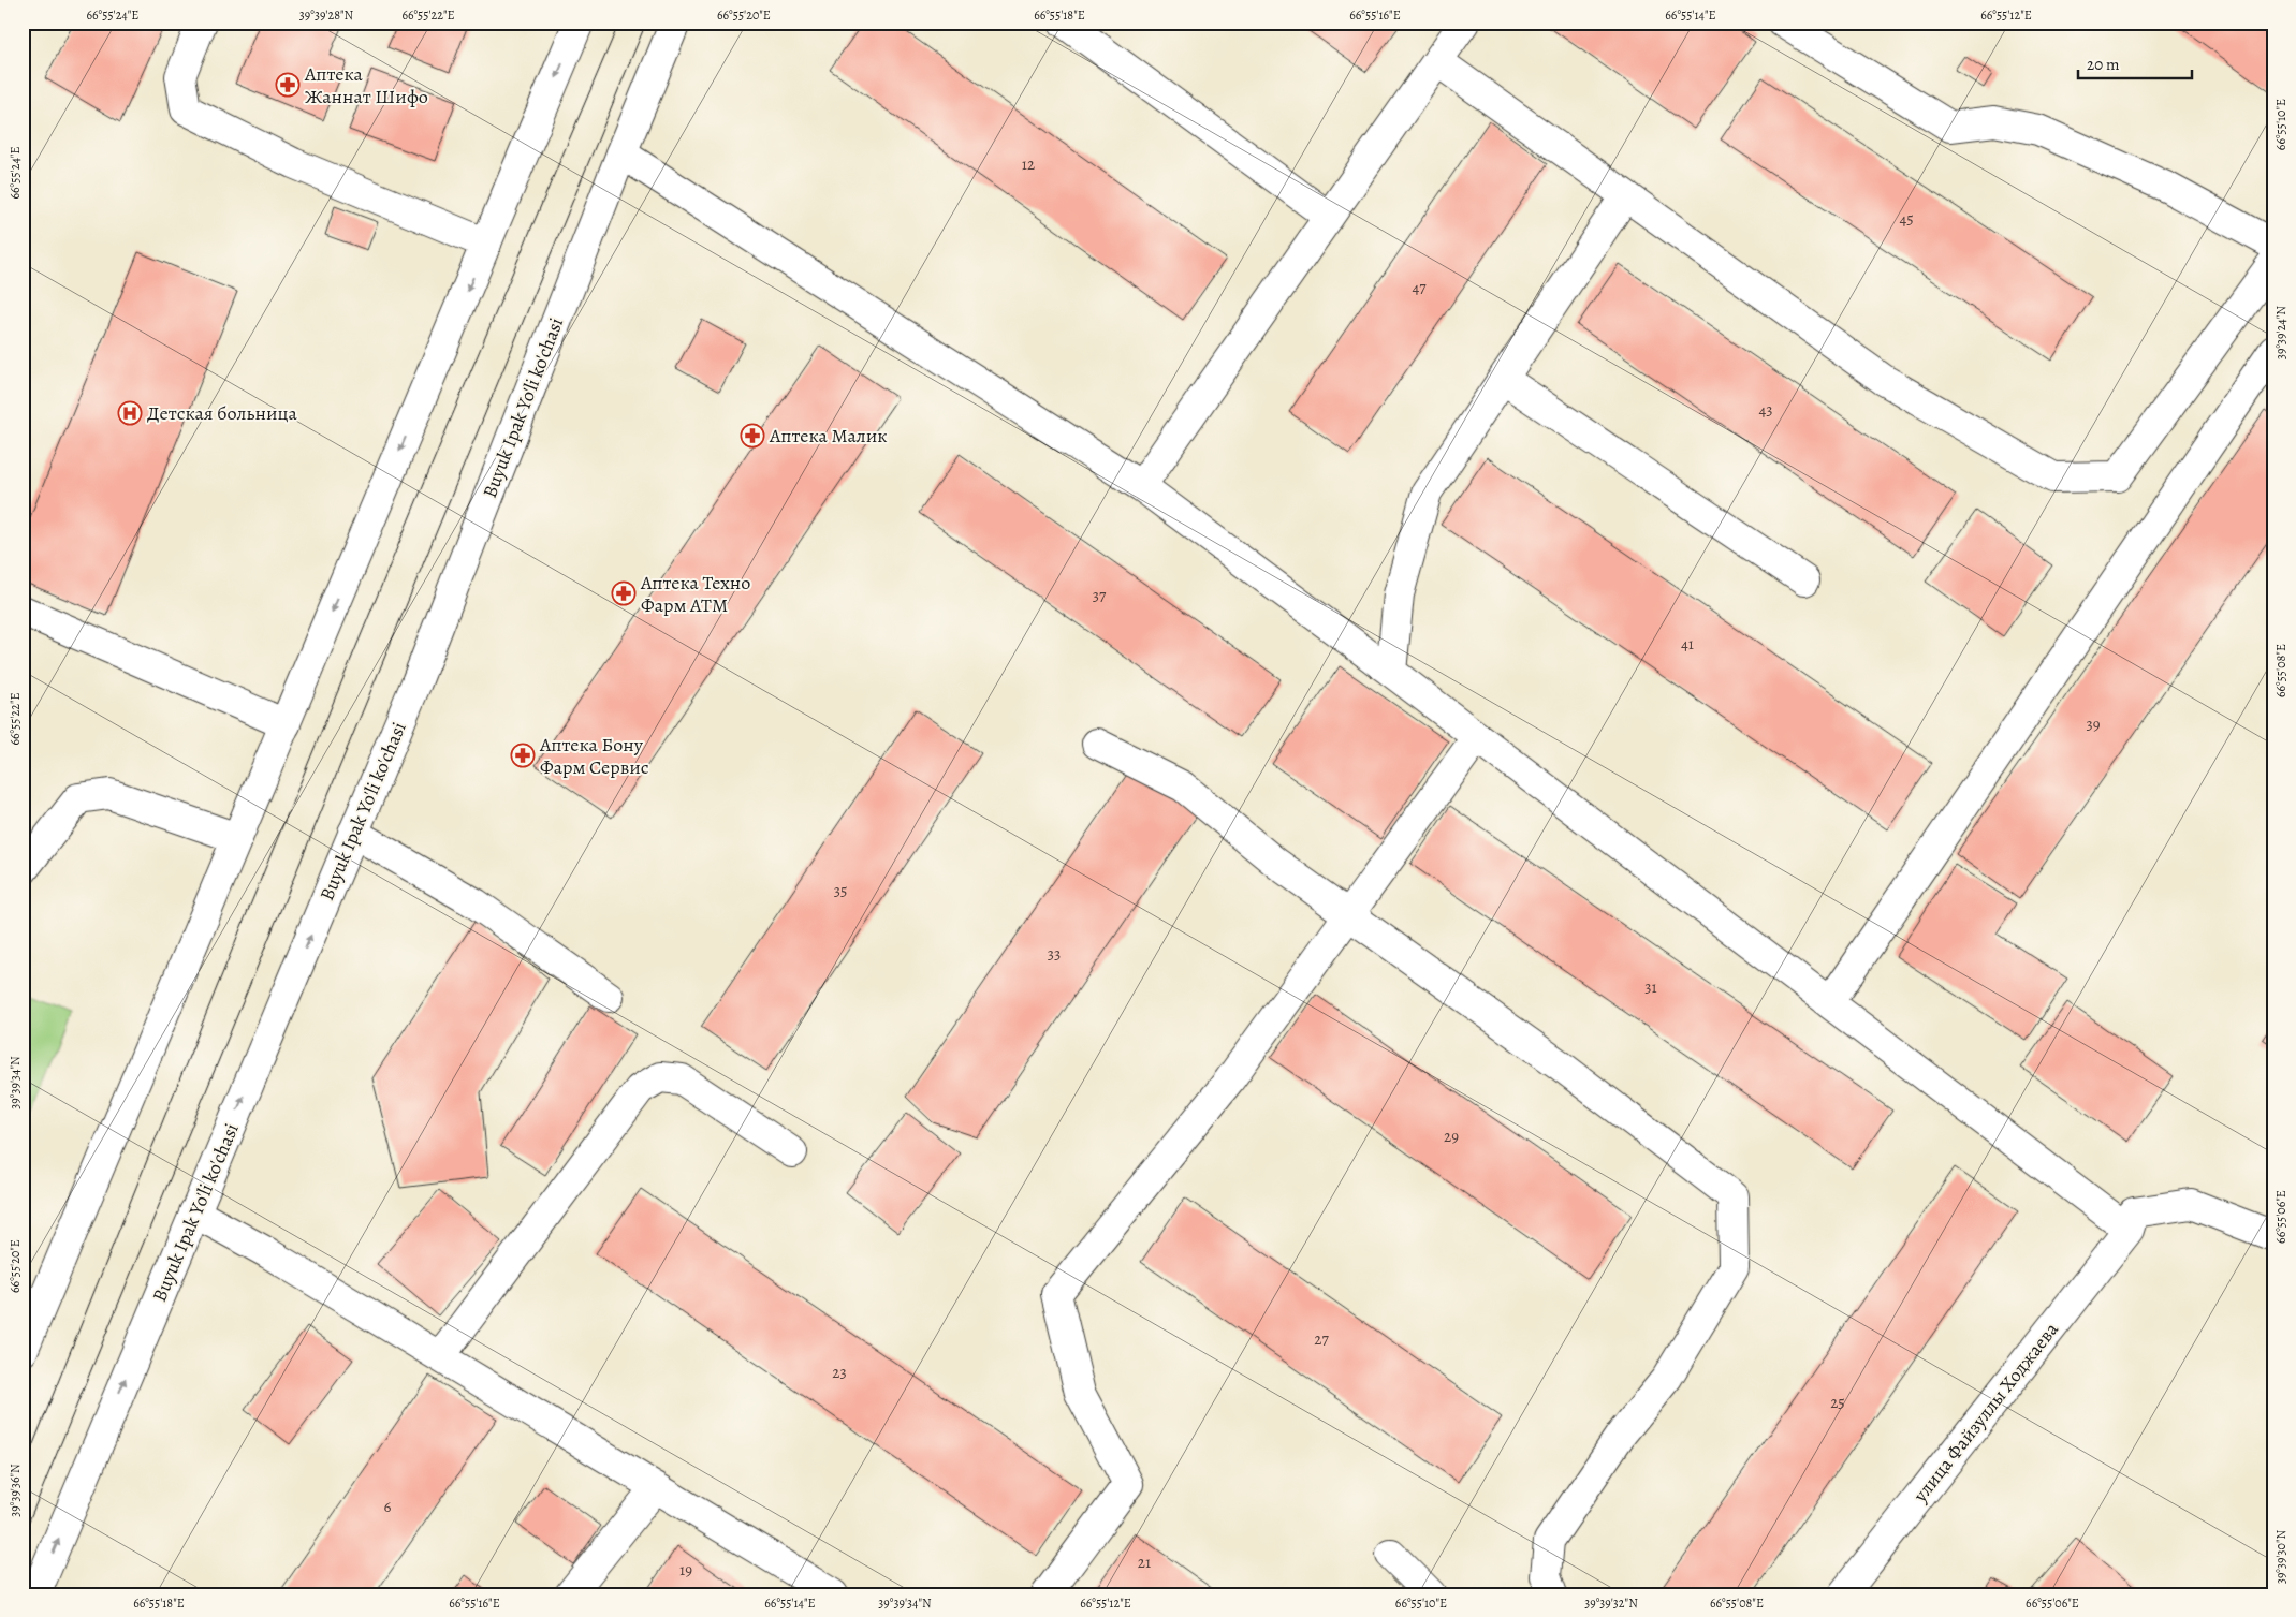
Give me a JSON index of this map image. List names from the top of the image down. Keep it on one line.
{"streets":{"main road":["Buyuk Ipak Yo'li ko'chasi","улица Файзуллы Ходжаева"]},"places":{"pharmacy":["Аптека Жаннат Шифо","Аптека Малик","Аптека Техно Фарм АТМ","Аптека Бону Фарм Сервис"],"hospital":["Детская больница"]},"house_numbers":["12","45","47","43","37","41","39","35","33","31","29","27","23","25","6","21","19"],"scale_bar":"20 m","coordinates":["66°55'24\"E","39°39'28\"N","66°55'22\"E","66°55'20\"E","66°55'18\"E","66°55'16\"E","66°55'14\"E","66°55'12\"E","66°55'10\"E","39°39'24\"N","66°55'08\"E","39°39'34\"N","66°55'06\"E","39°39'36\"N","39°39'30\"N","39°39'32\"N"]}
